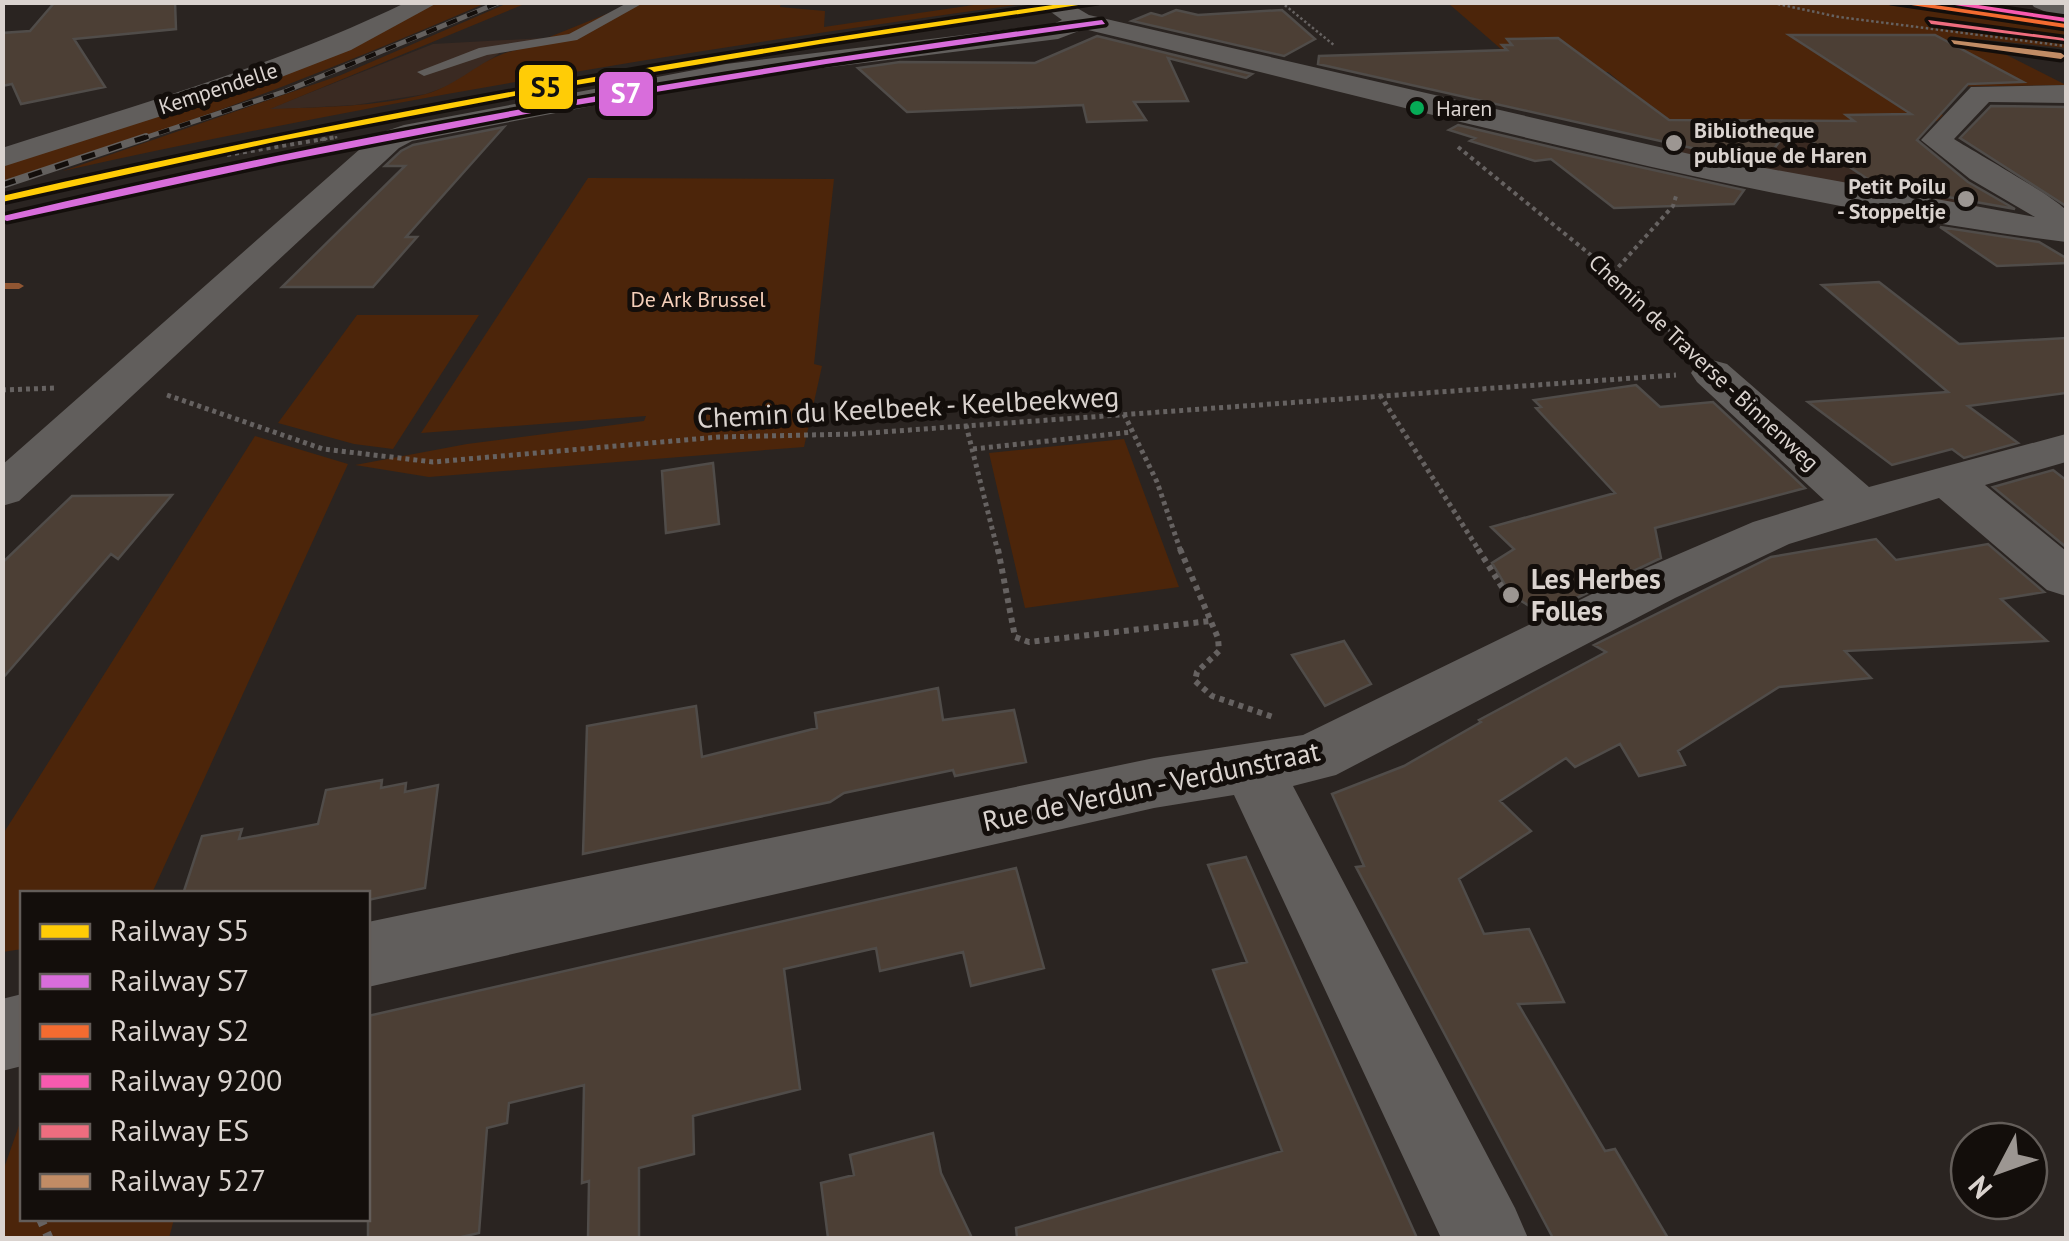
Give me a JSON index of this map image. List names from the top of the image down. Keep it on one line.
{"streets":{"street":["Kempendelle","Chemin de Traverse - Binnenweg","Rue de Verdun - Verdunstraat"],"path":["Chemin du Keelbeek - Keelbeekweg"]},"crossings":[["Chemin de Traverse - Binnenweg","Chemin du Keelbeek - Keelbeekweg"],["Chemin de Traverse - Binnenweg","Rue de Verdun - Verdunstraat"]],"parks":["De Ark Brussel"],"places":["Haren","Bibliotheque publique de Haren","Petit Poilu - Stoppeltje","Les Herbes Folles"],"lines":["rail line S5","rail line S2","rail line 9200","rail line S7","rail line ES","rail line 527"],"legend":["Railway S5","Railway S7","Railway S2","Railway 9200","Railway ES","Railway 527"],"north":"bottom left"}
